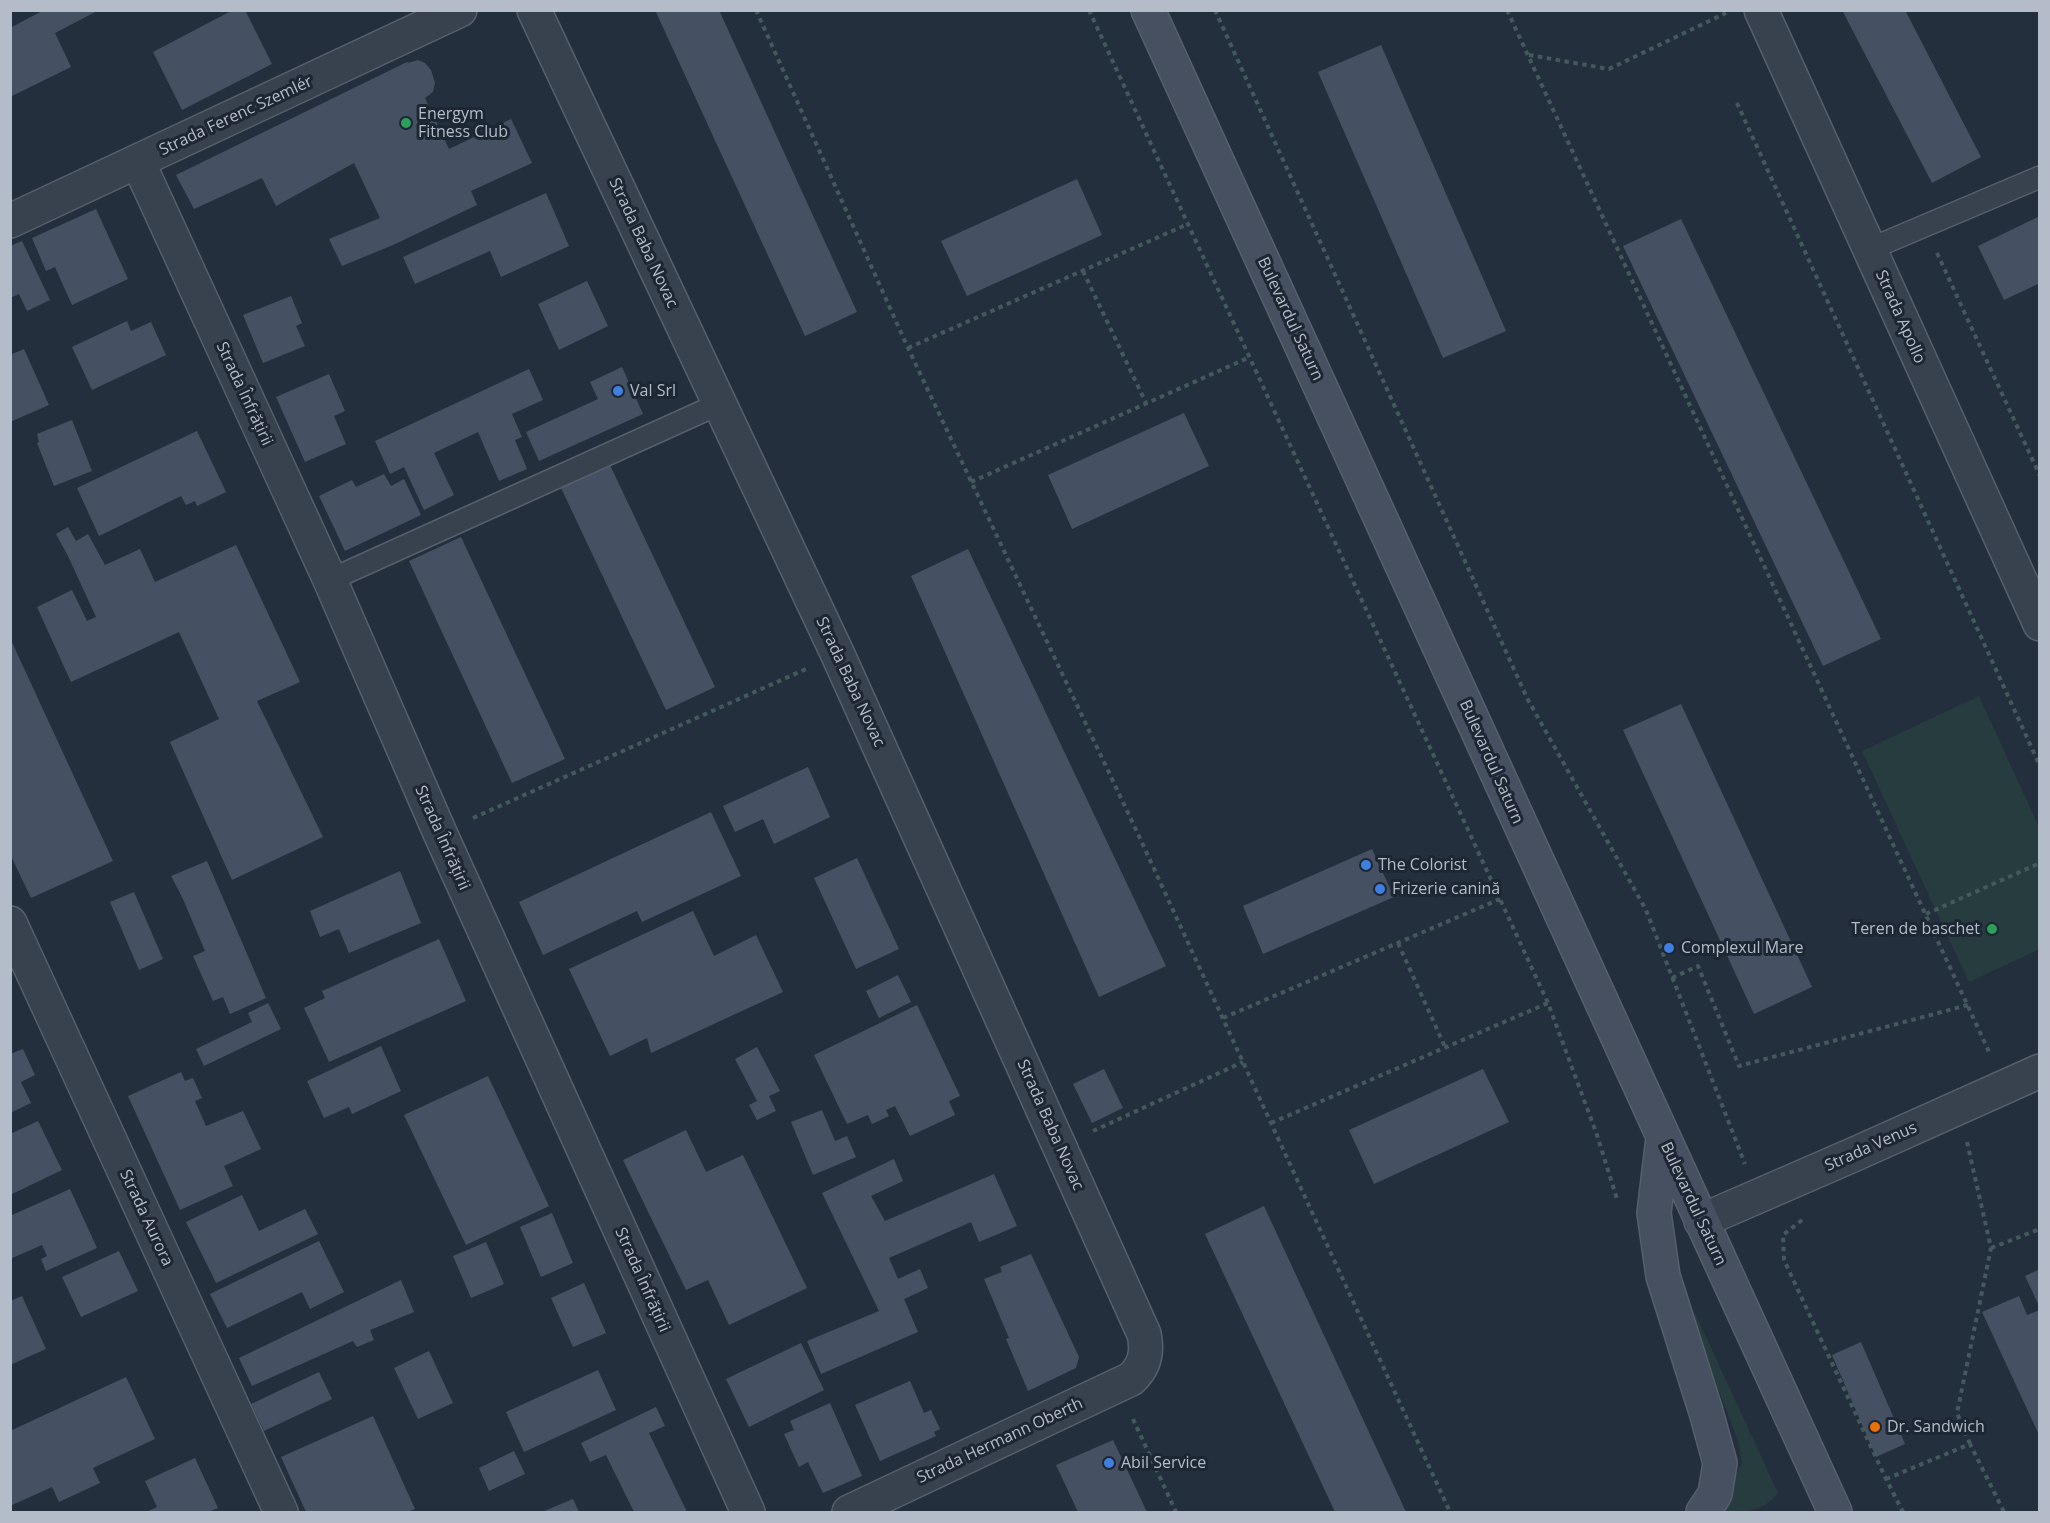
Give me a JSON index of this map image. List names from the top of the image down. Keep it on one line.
{"streets":{"main road":["Bulevardul Saturn"],"street":["Strada Ferenc Szemlér","Strada Baba Novac","Strada Apollo","Strada Înfrățirii","Strada Venus","Strada Aurora","Strada Hermann Oberth"]},"crossings":[["Strada Ferenc Szemlér","Strada Înfrățirii"],["Strada Baba Novac","Strada Hermann Oberth"],["Bulevardul Saturn","Strada Venus"]],"places":["Energym Fitness Club","Val Srl","The Colorist","Frizerie canină","Teren de baschet","Complexul Mare","Dr. Sandwich","Abil Service"]}
